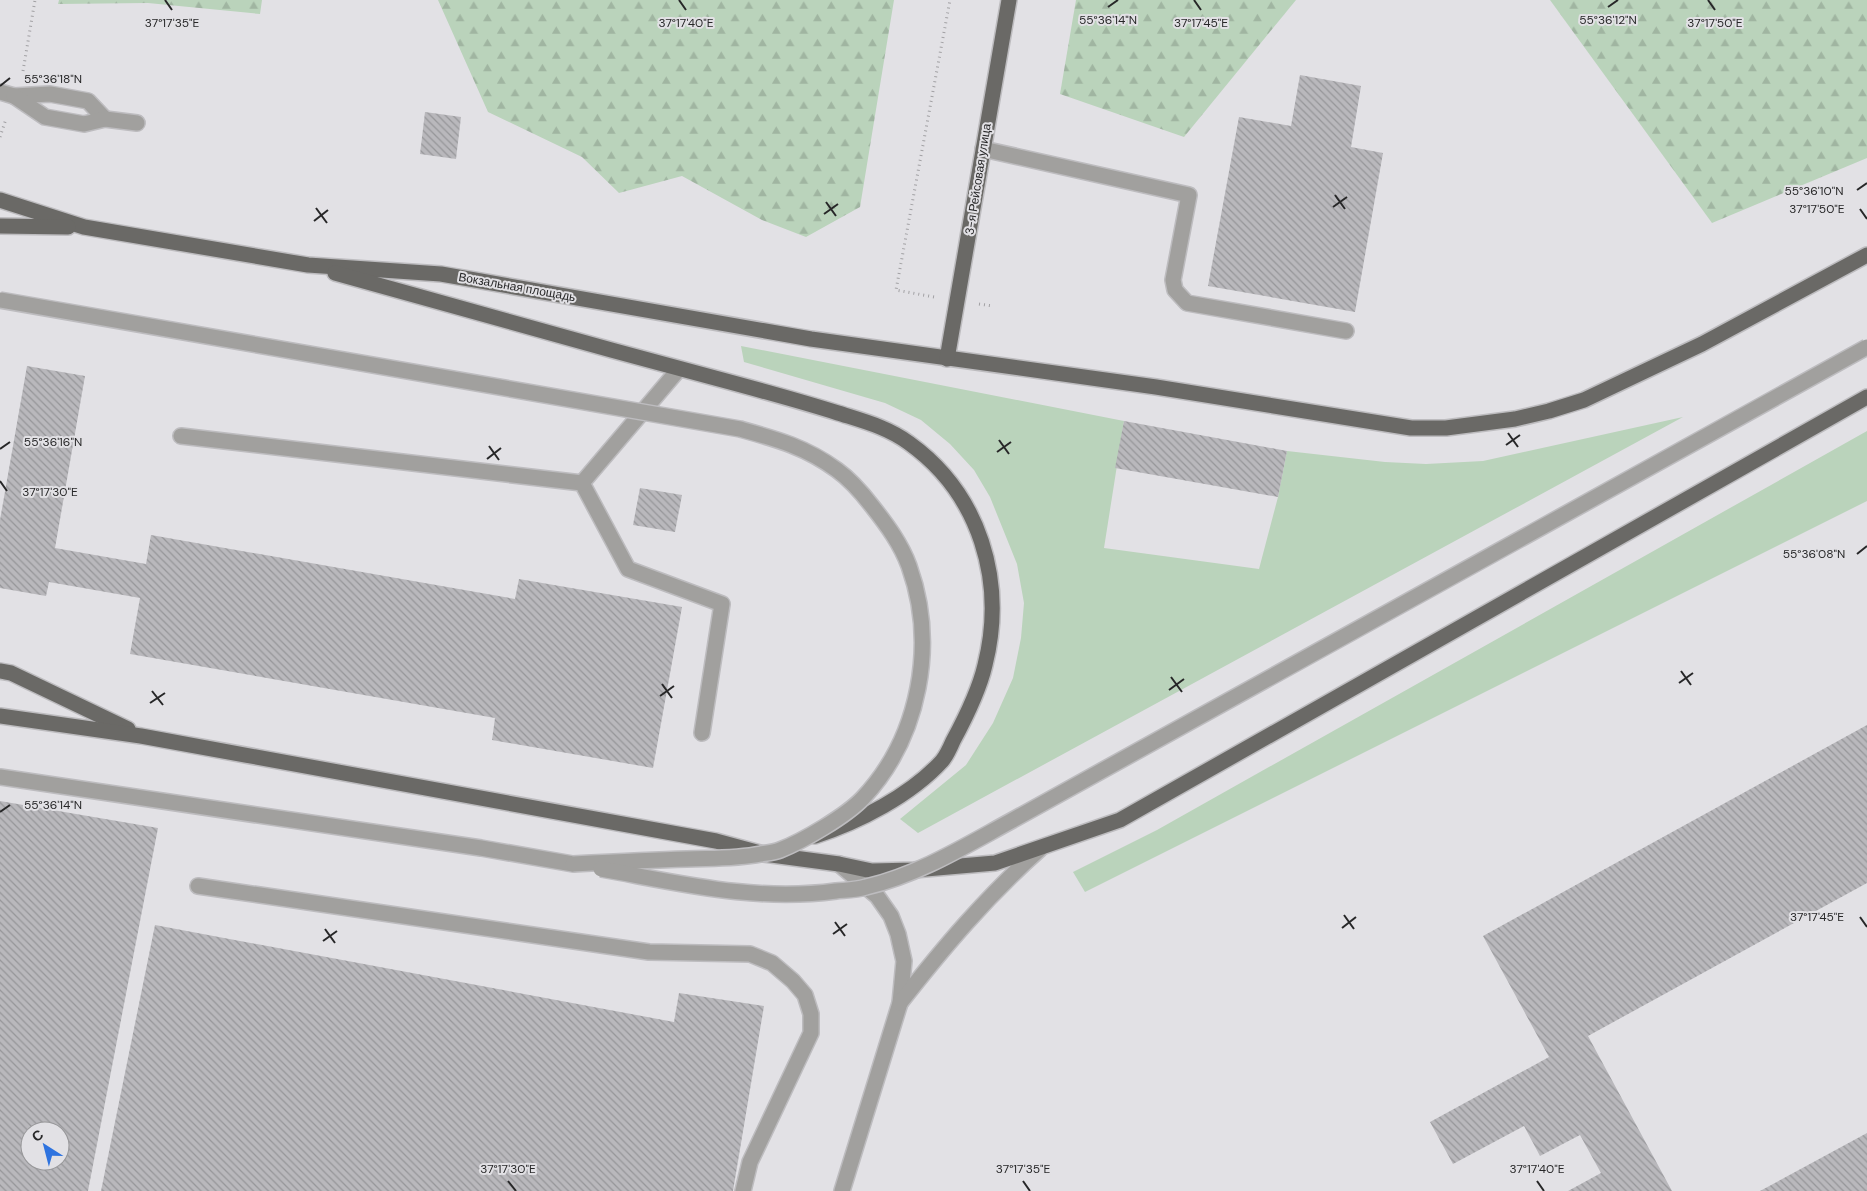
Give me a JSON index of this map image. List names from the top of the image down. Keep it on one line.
{"streets":{"main road":["3-я Рейсовая улица","Вокзальная площадь"]},"crossings":[["3-я Рейсовая улица","Вокзальная площадь"]],"north":"top left","coordinates":["55°36'14\"N","55°36'12\"N","37°17'35\"E","37°17'40\"E","37°17'45\"E","37°17'50\"E","55°36'18\"N","55°36'10\"N","55°36'16\"N","37°17'30\"E","55°36'08\"N"]}
